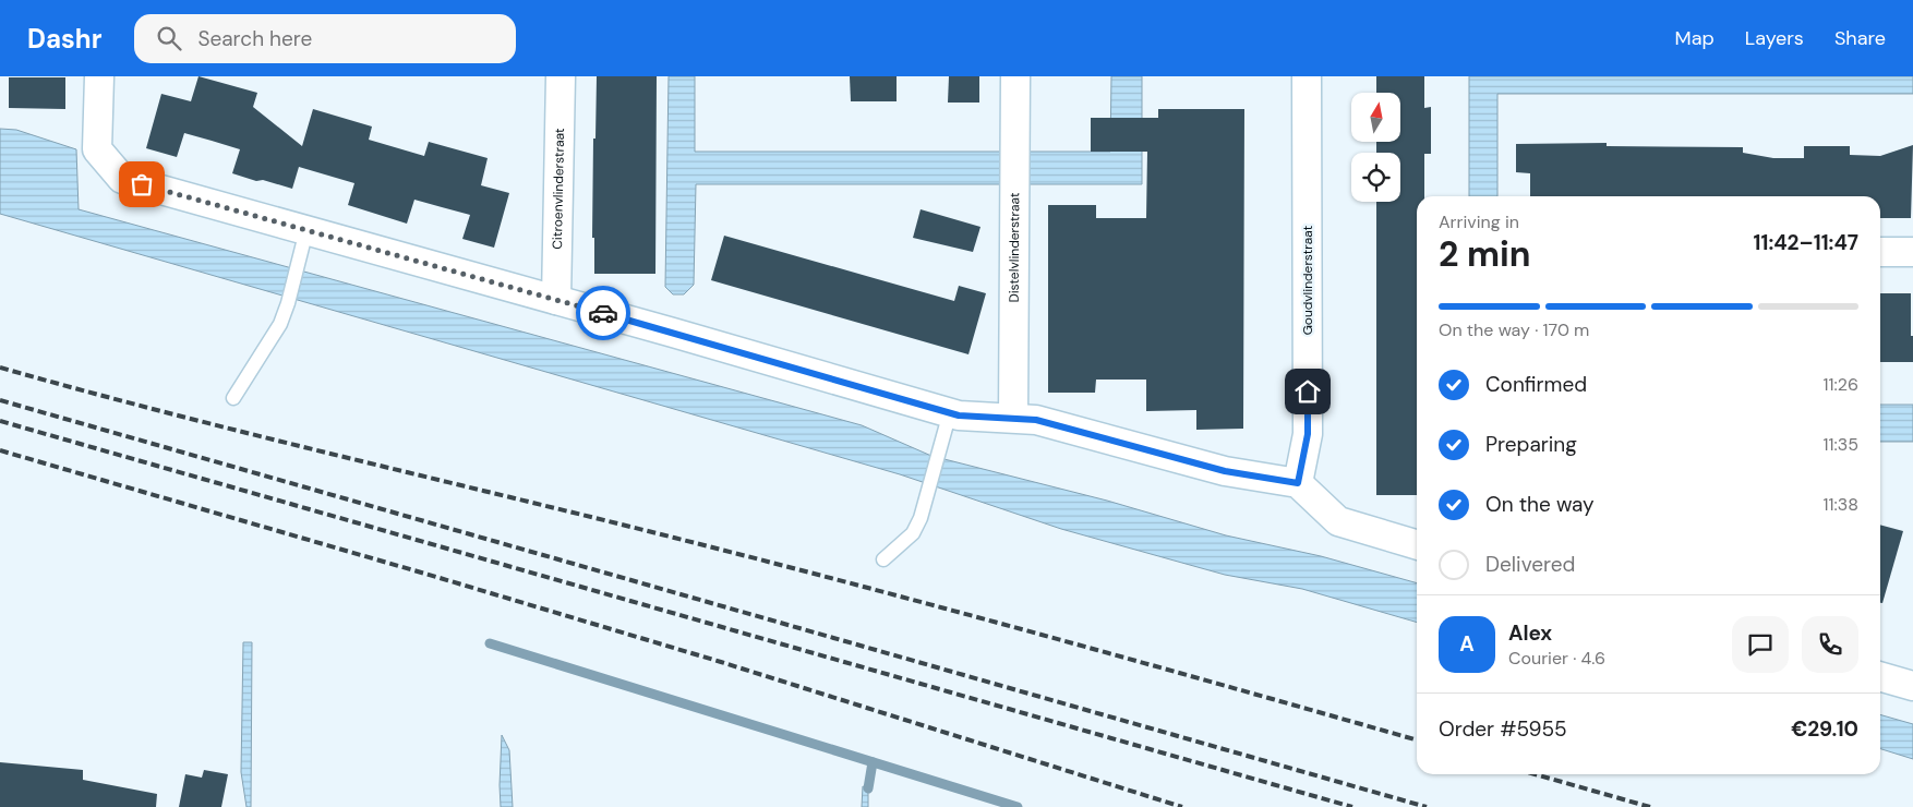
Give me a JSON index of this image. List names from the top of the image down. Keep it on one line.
{"streets":{"street":["Citroenvlinderstraat","Distelvlinderstraat","Goudvlinderstraat"]},"north":"top","page":{"header":"Dashr","search":"Search here","nav":["Map","Layers","Share"],"heading":["2 min","Arriving in","11:42–11:47"],"panel":["Alex","Courier · 4.6","Order #5955","€29.10"],"bar":"On the way · 170 m","list":[["Confirmed","11:26"],["Preparing","11:35"],["On the way","11:38"],"Delivered"],"round":"A"}}
